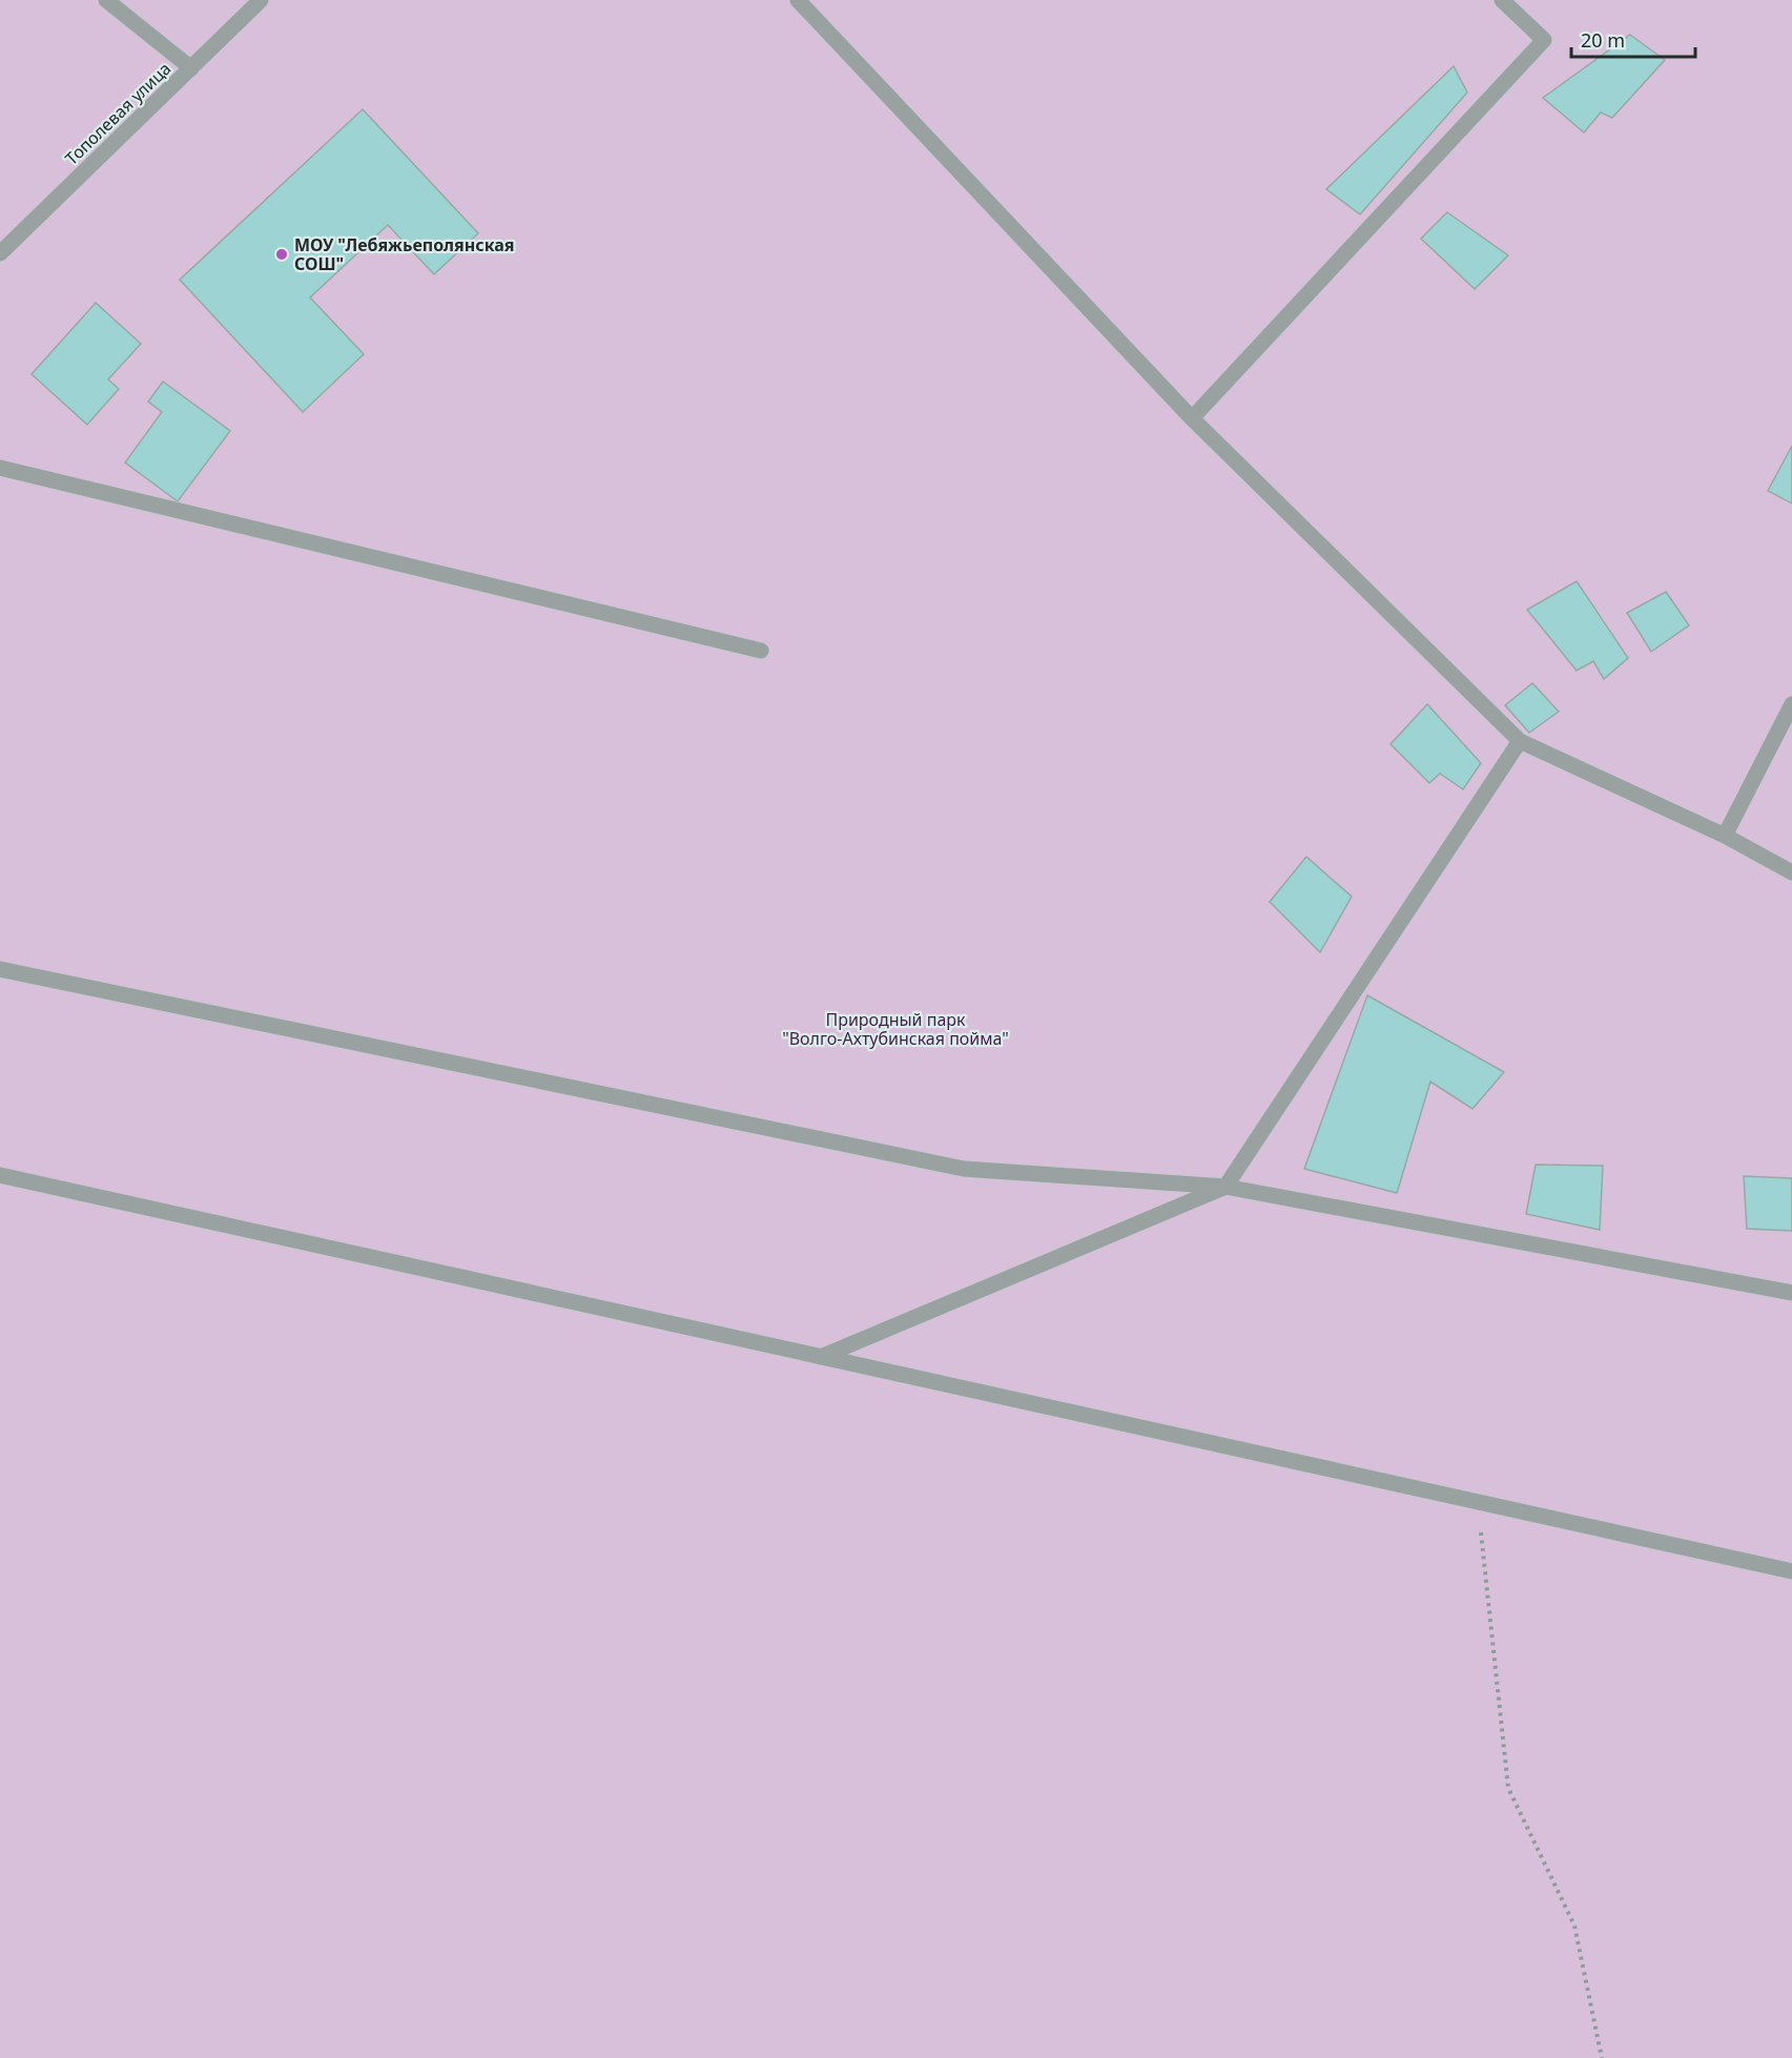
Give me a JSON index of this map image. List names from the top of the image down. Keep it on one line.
{"streets":{"street":["Тополевая улица"]},"parks":["Природный парк \"Волго-Ахтубинская пойма\""],"places":["МОУ \"Лебяжьеполянская СОШ\""],"scale_bar":"20 m"}
